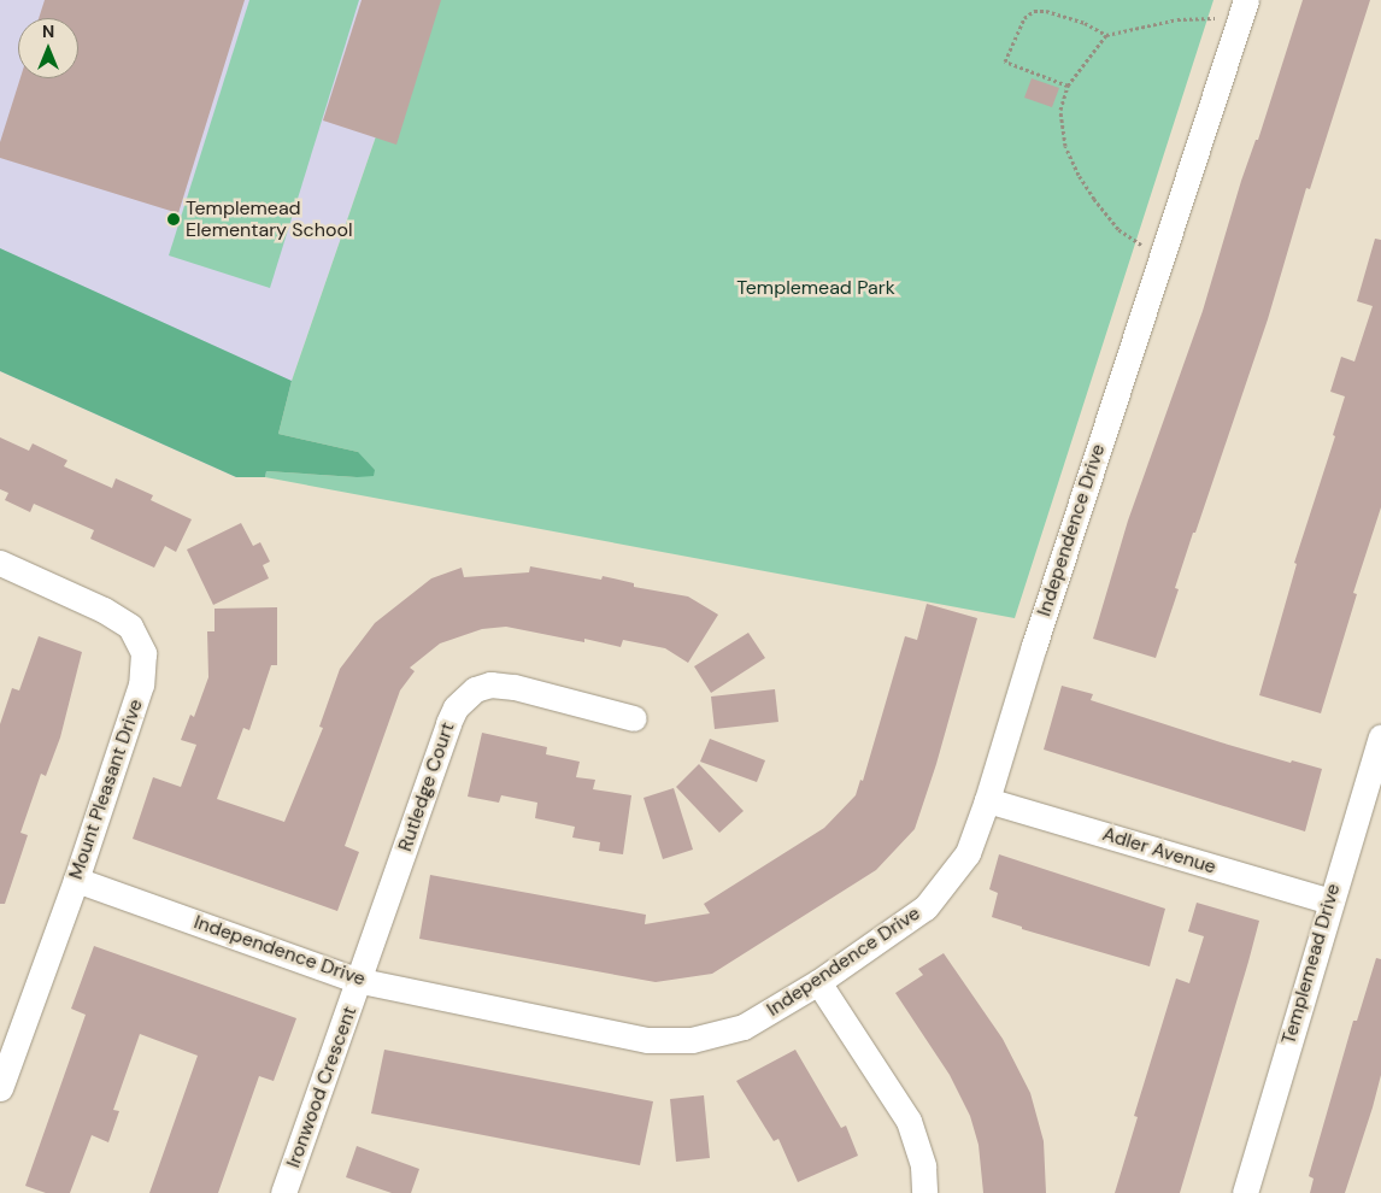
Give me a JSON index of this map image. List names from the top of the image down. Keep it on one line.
{"streets":{"street":["Independence Drive","Rutledge Court","Mount Pleasant Drive","Adler Avenue","Templemead Drive","Ironwood Crescent"]},"crossings":[["Independence Drive","Rutledge Court"],["Independence Drive","Mount Pleasant Drive"],["Independence Drive","Adler Avenue"],["Independence Drive","Ironwood Crescent"],["Rutledge Court","Ironwood Crescent"],["Adler Avenue","Templemead Drive"]],"parks":["Templemead Park"],"places":["Templemead Elementary School"],"north":"top"}
